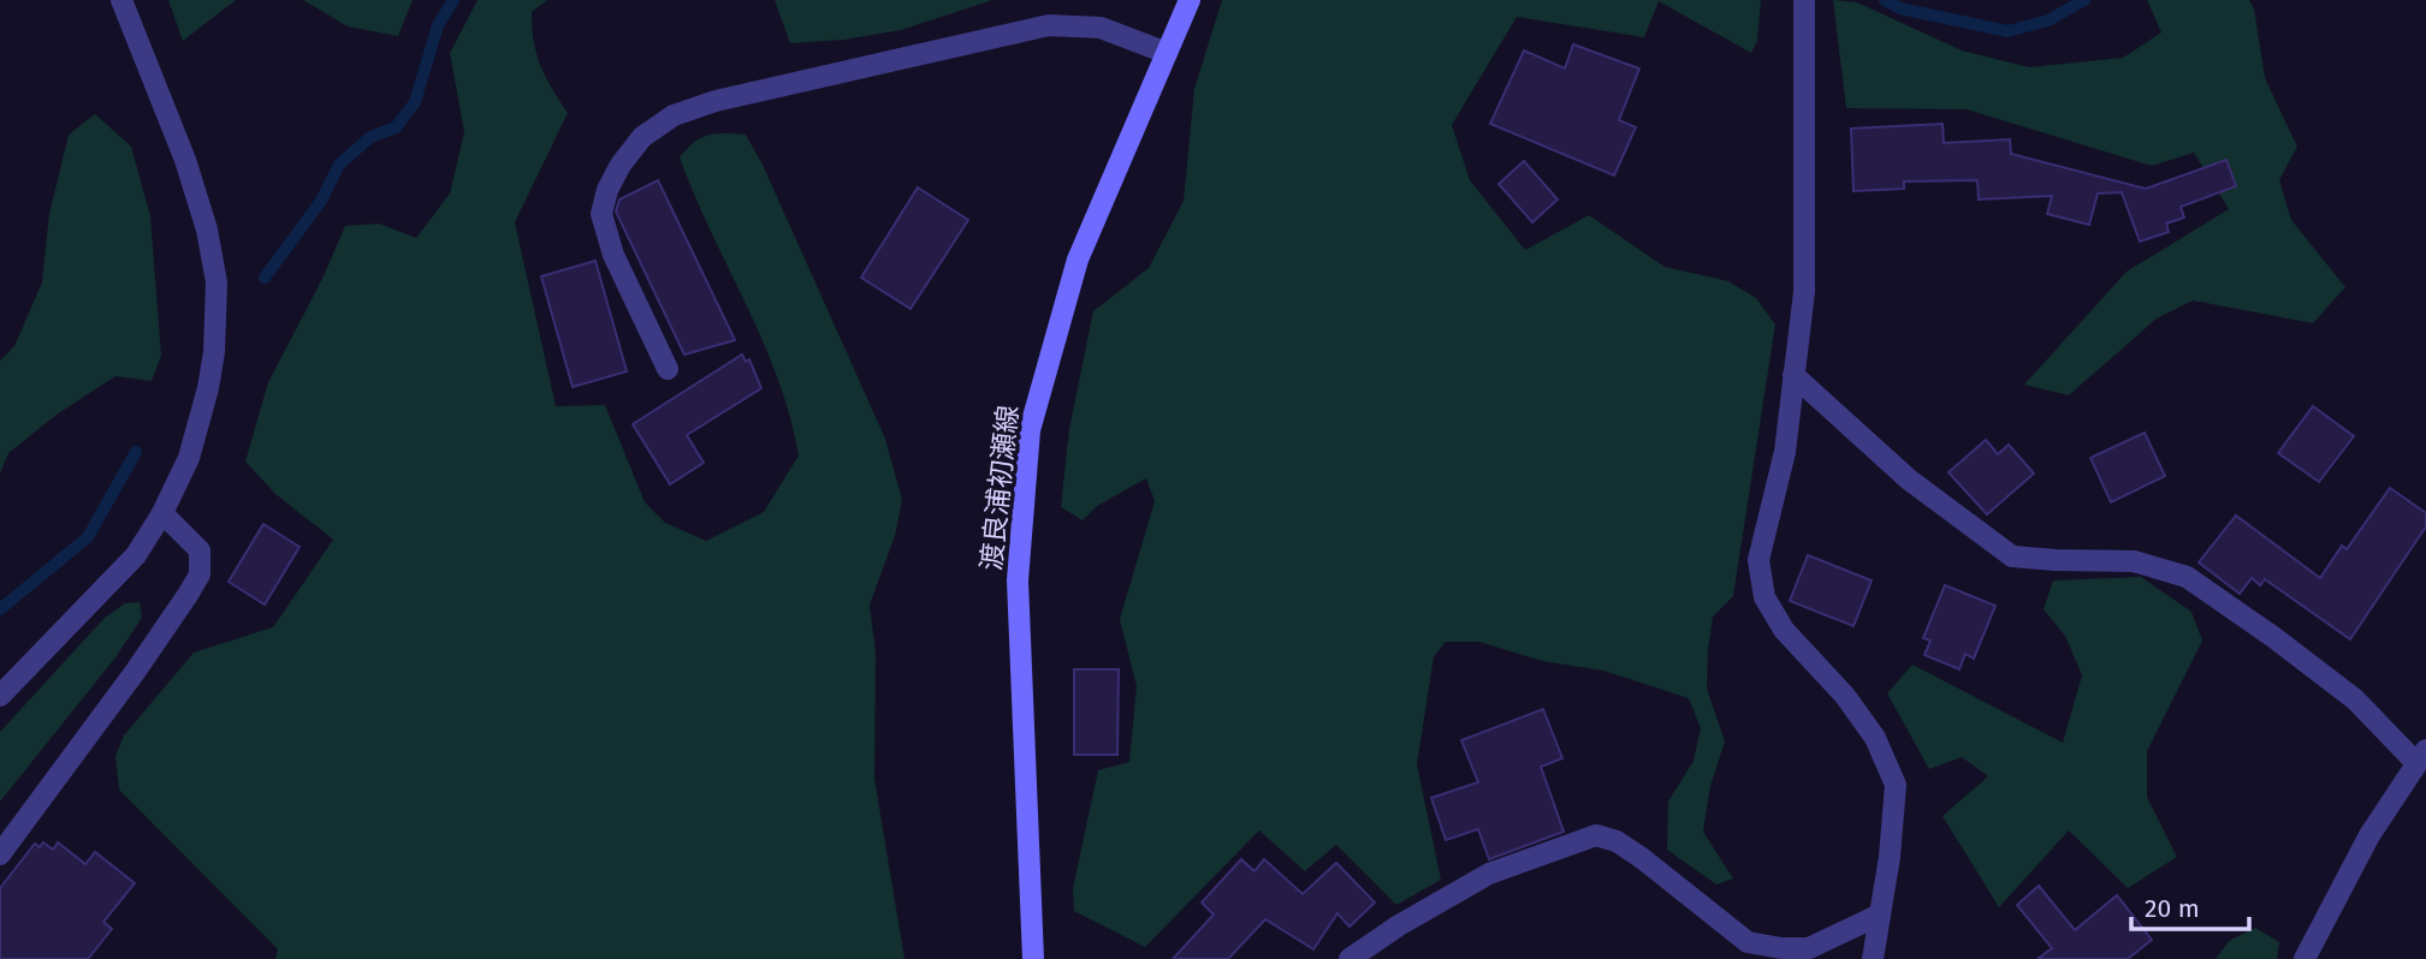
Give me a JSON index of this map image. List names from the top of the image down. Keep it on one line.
{"streets":{"main road":["渡良浦初瀬線"]},"scale_bar":"20 m"}
